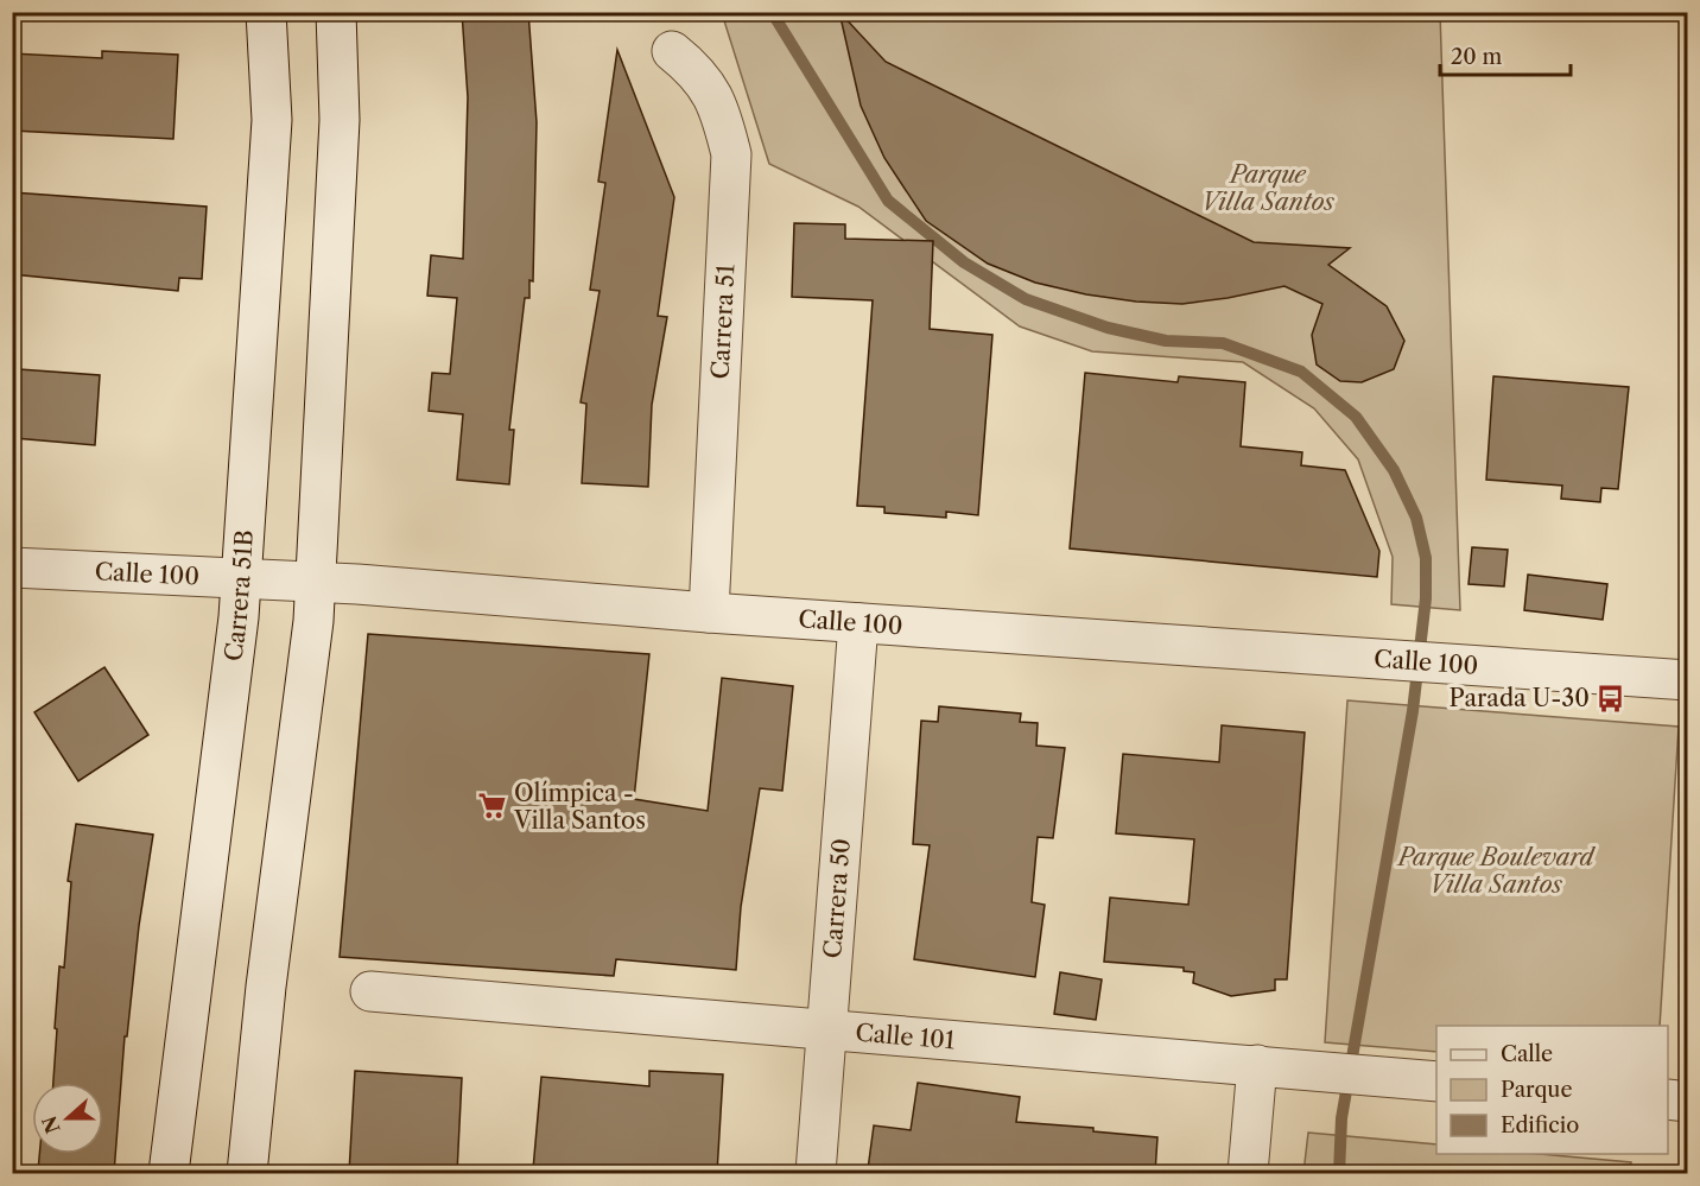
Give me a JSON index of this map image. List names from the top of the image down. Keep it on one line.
{"streets":{"street":["Carrera 51","Calle 100","Carrera 51B","Carrera 50","Calle 101"]},"crossings":[["Carrera 51","Calle 100"],["Calle 100","Carrera 51B"],["Calle 100","Carrera 50"],["Carrera 50","Calle 101"]],"parks":["Parque Villa Santos","Parque Boulevard Villa Santos"],"places":{"bus stop":["Parada U-30"],"supermarket":["Olímpica - Villa Santos"]},"legend":["Calle","Parque","Edificio"],"scale_bar":"20 m","north":"left"}
